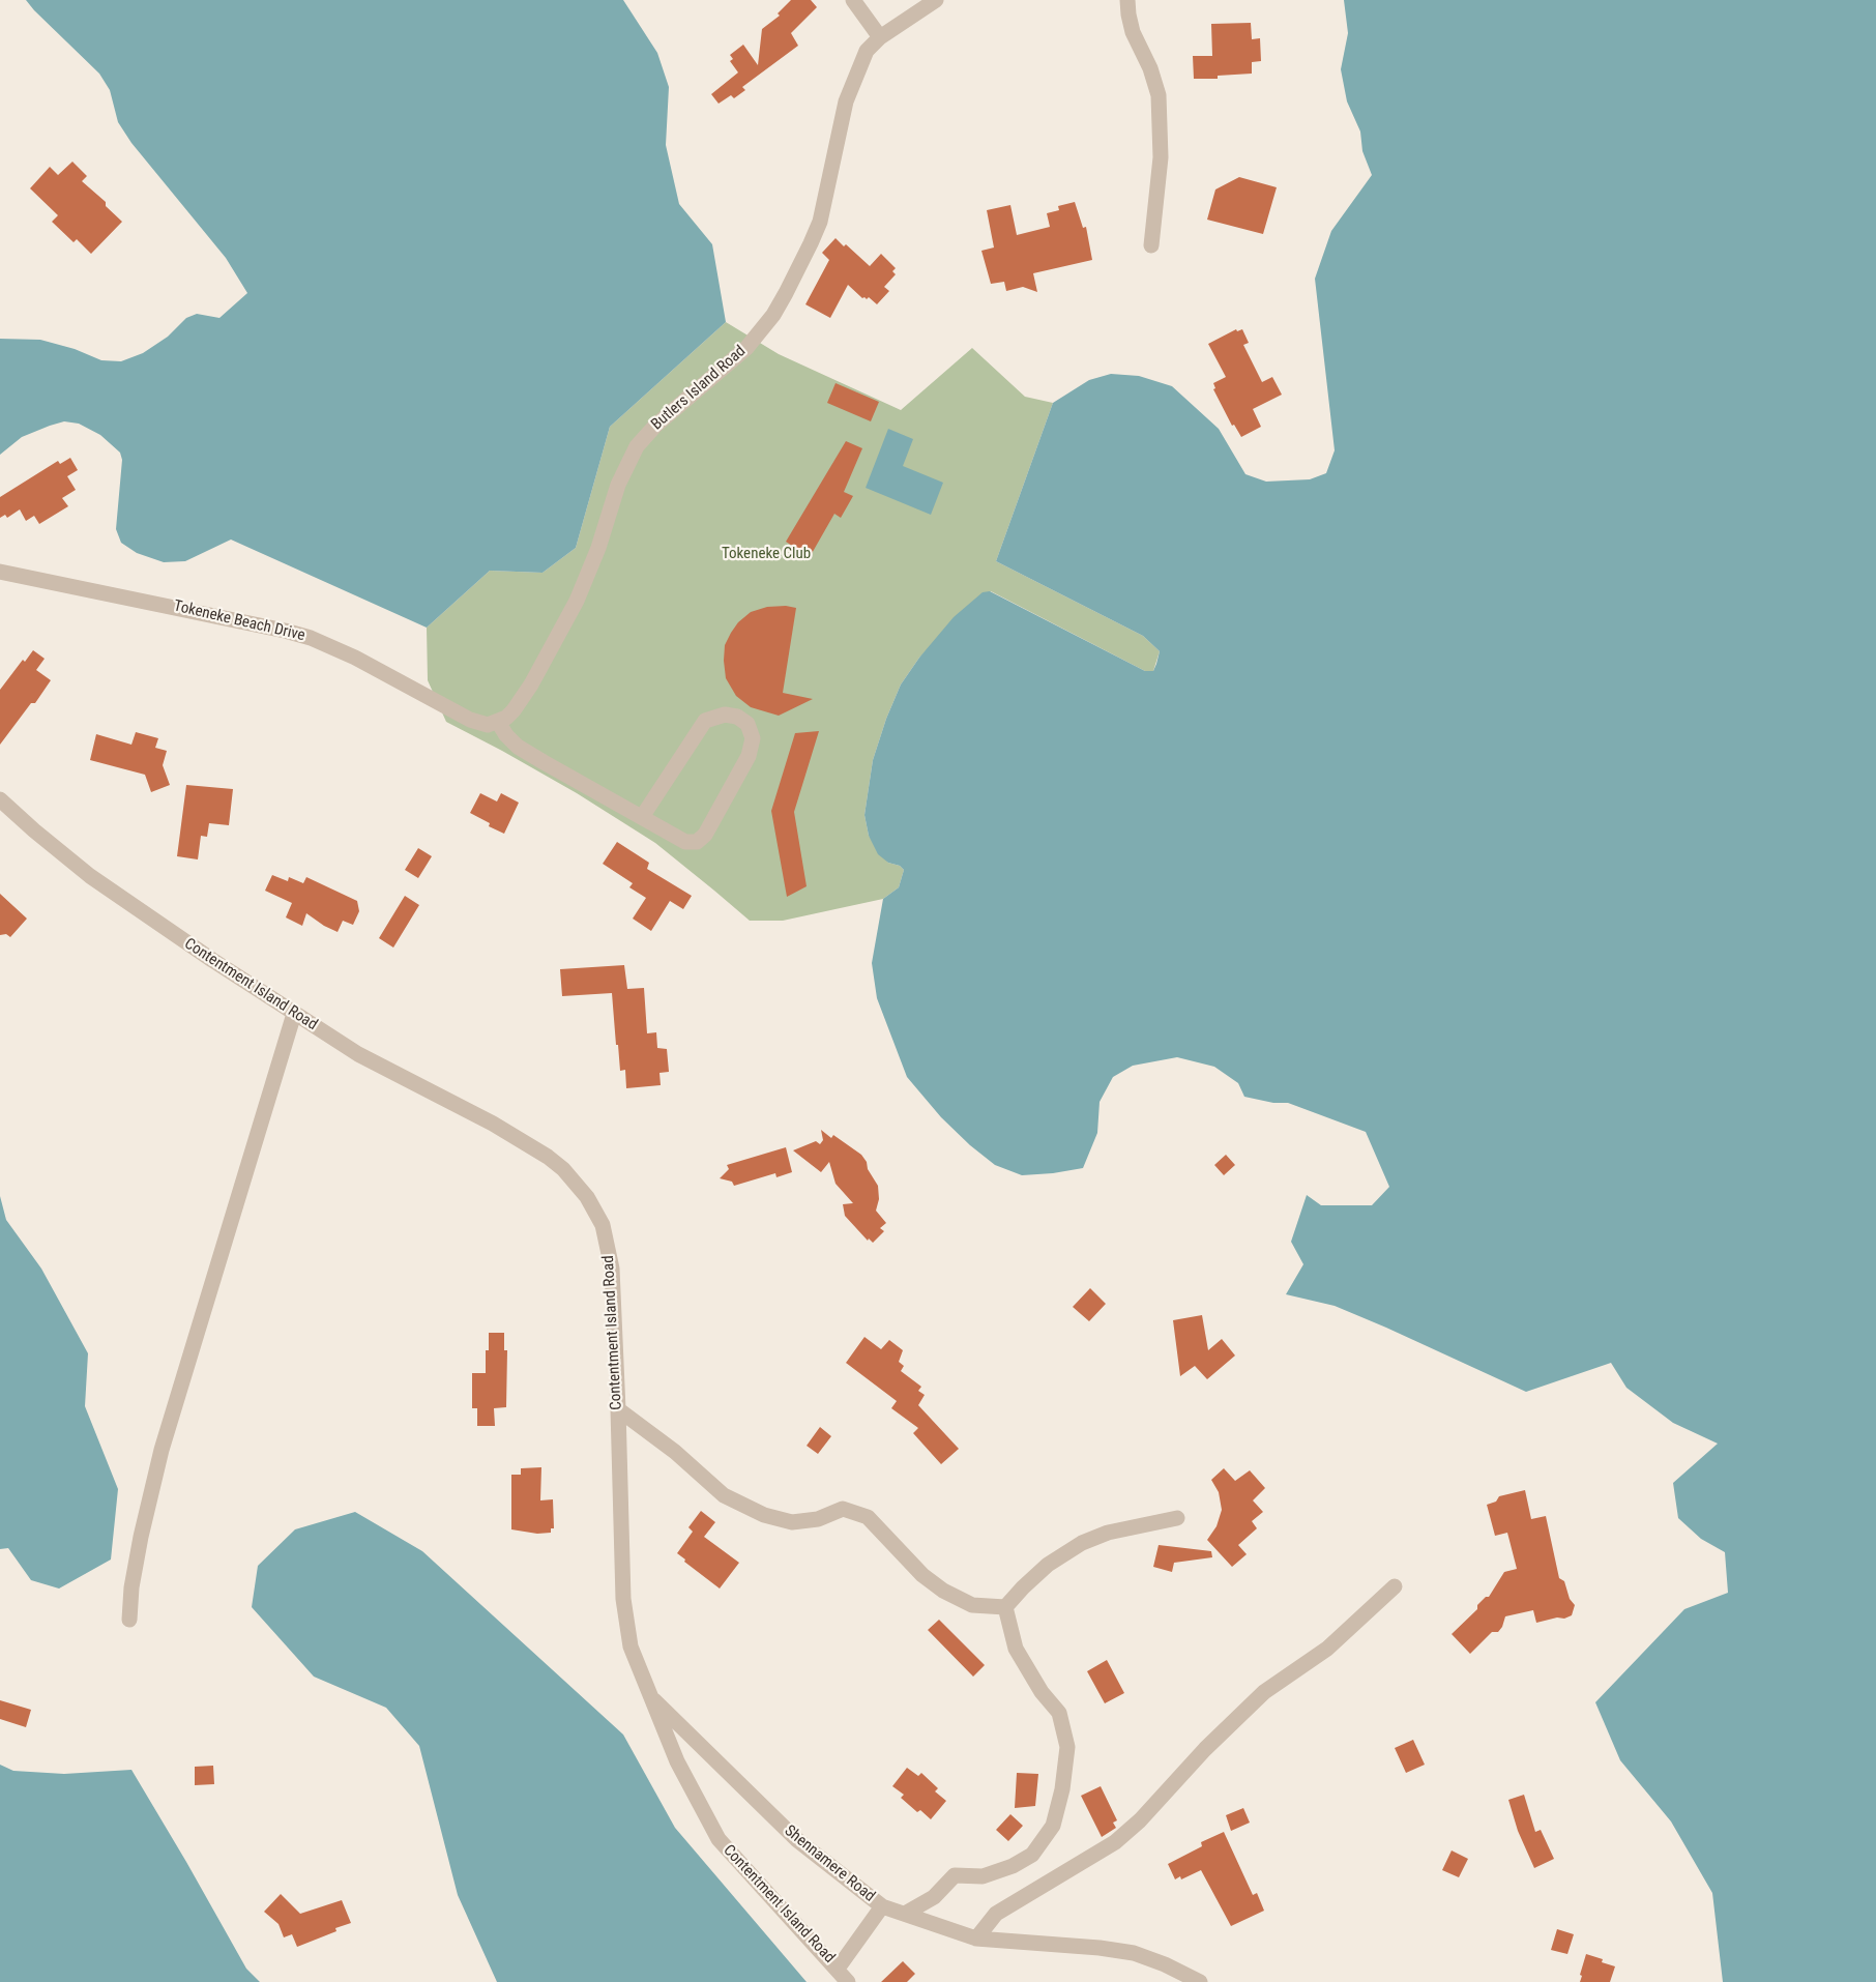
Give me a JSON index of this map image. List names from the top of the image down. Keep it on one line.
{"streets":{"street":["Butlers Island Road","Tokeneke Beach Drive","Contentment Island Road","Shennamere Road"]},"crossings":[["Butlers Island Road","Tokeneke Beach Drive"],["Contentment Island Road","Shennamere Road"]],"parks":["Tokeneke Club"]}
